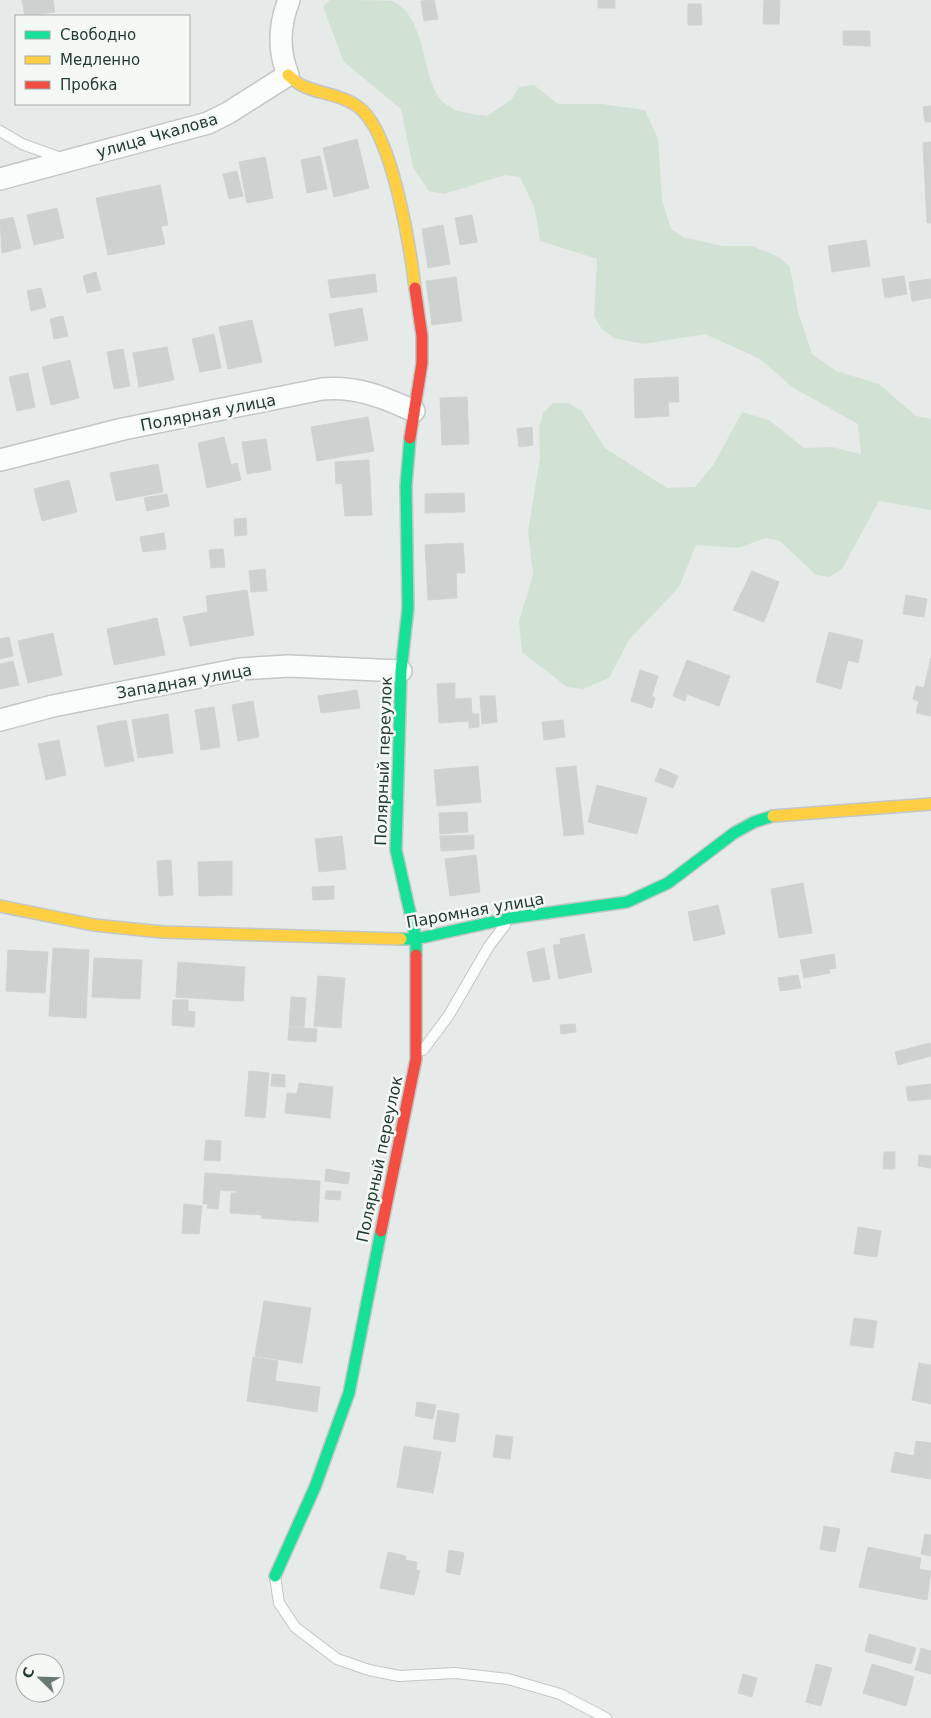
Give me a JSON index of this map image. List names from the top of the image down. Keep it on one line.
{"streets":{"street":["улица Чкалова","Полярная улица","Западная улица","Полярный переулок","Паромная улица"]},"crossings":[["улица Чкалова","Полярный переулок"],["Полярная улица","Полярный переулок"],["Западная улица","Полярный переулок"],["Полярный переулок","Паромная улица"]],"legend":["Свободно","Медленно","Пробка"],"north":"top left"}
